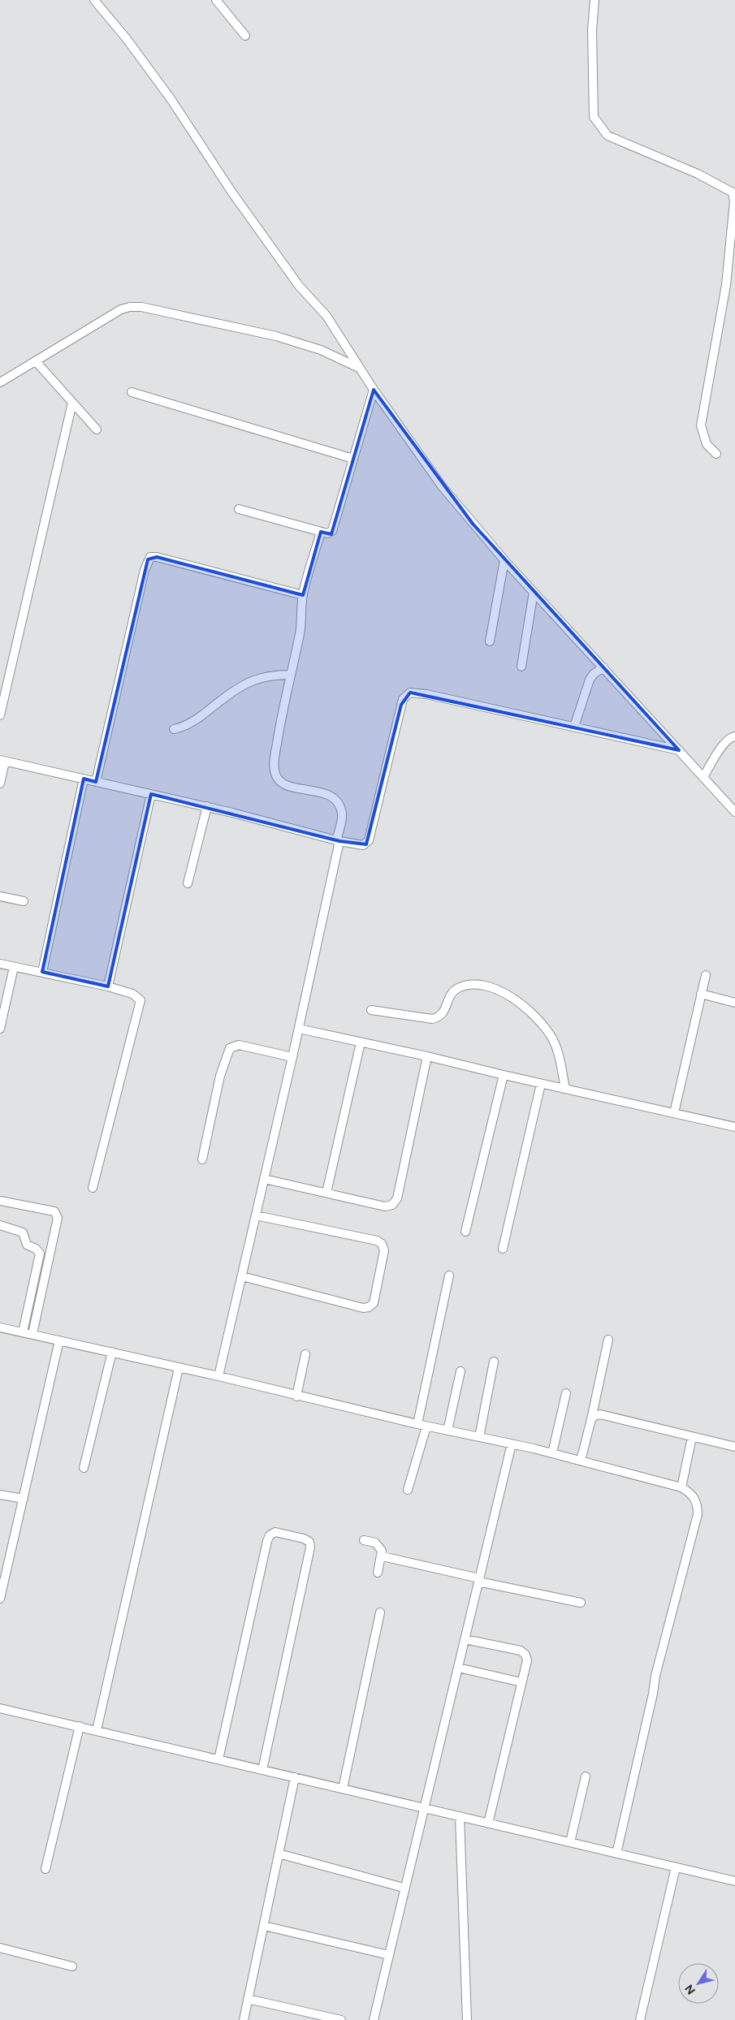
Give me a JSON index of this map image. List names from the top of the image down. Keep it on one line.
{"north":"bottom left"}
